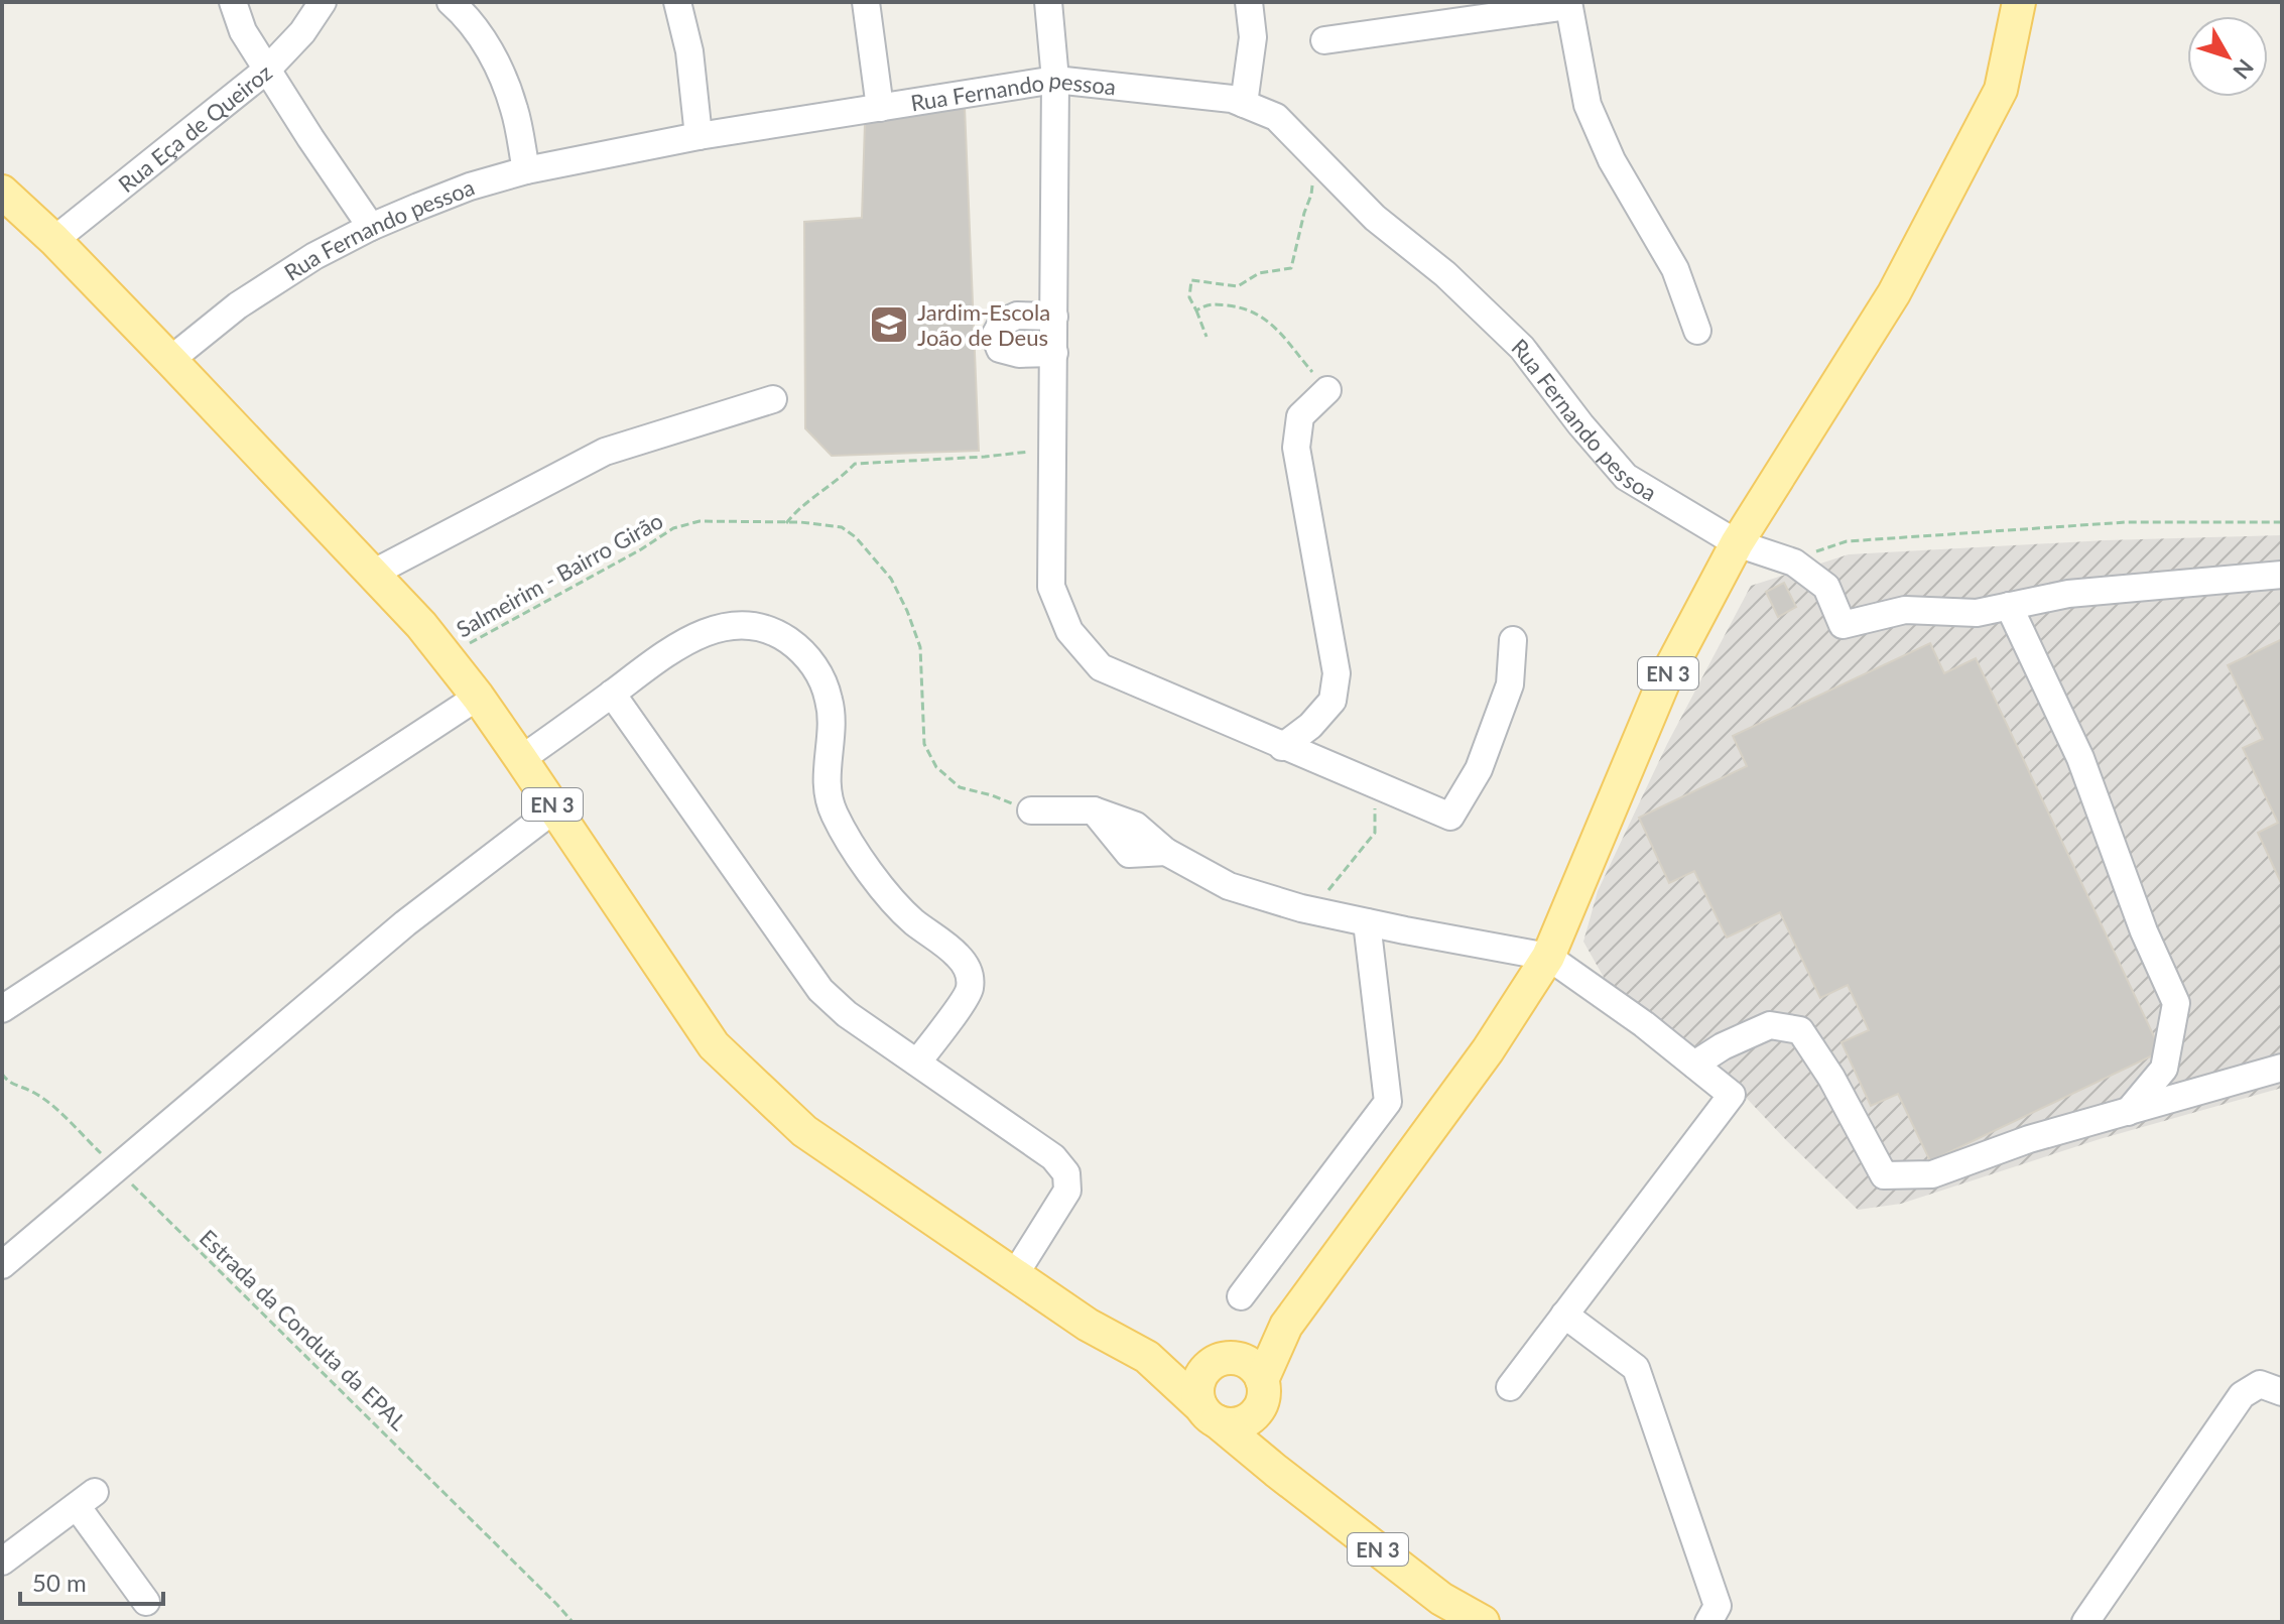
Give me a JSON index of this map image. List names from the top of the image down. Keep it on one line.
{"streets":{"main road":["EN 3"],"street":["Rua Fernando pessoa","Rua Eça de Queiroz"],"path":["Salmeirim - Bairro Girão","Estrada da Conduta da EPAL"]},"crossings":[["Rua Fernando pessoa","EN 3"],["Rua Eça de Queiroz","EN 3"],["Salmeirim - Bairro Girão","EN 3"]],"places":{"school or university":["Jardim-Escola João de Deus"]},"scale_bar":"50 m","north":"bottom right"}
